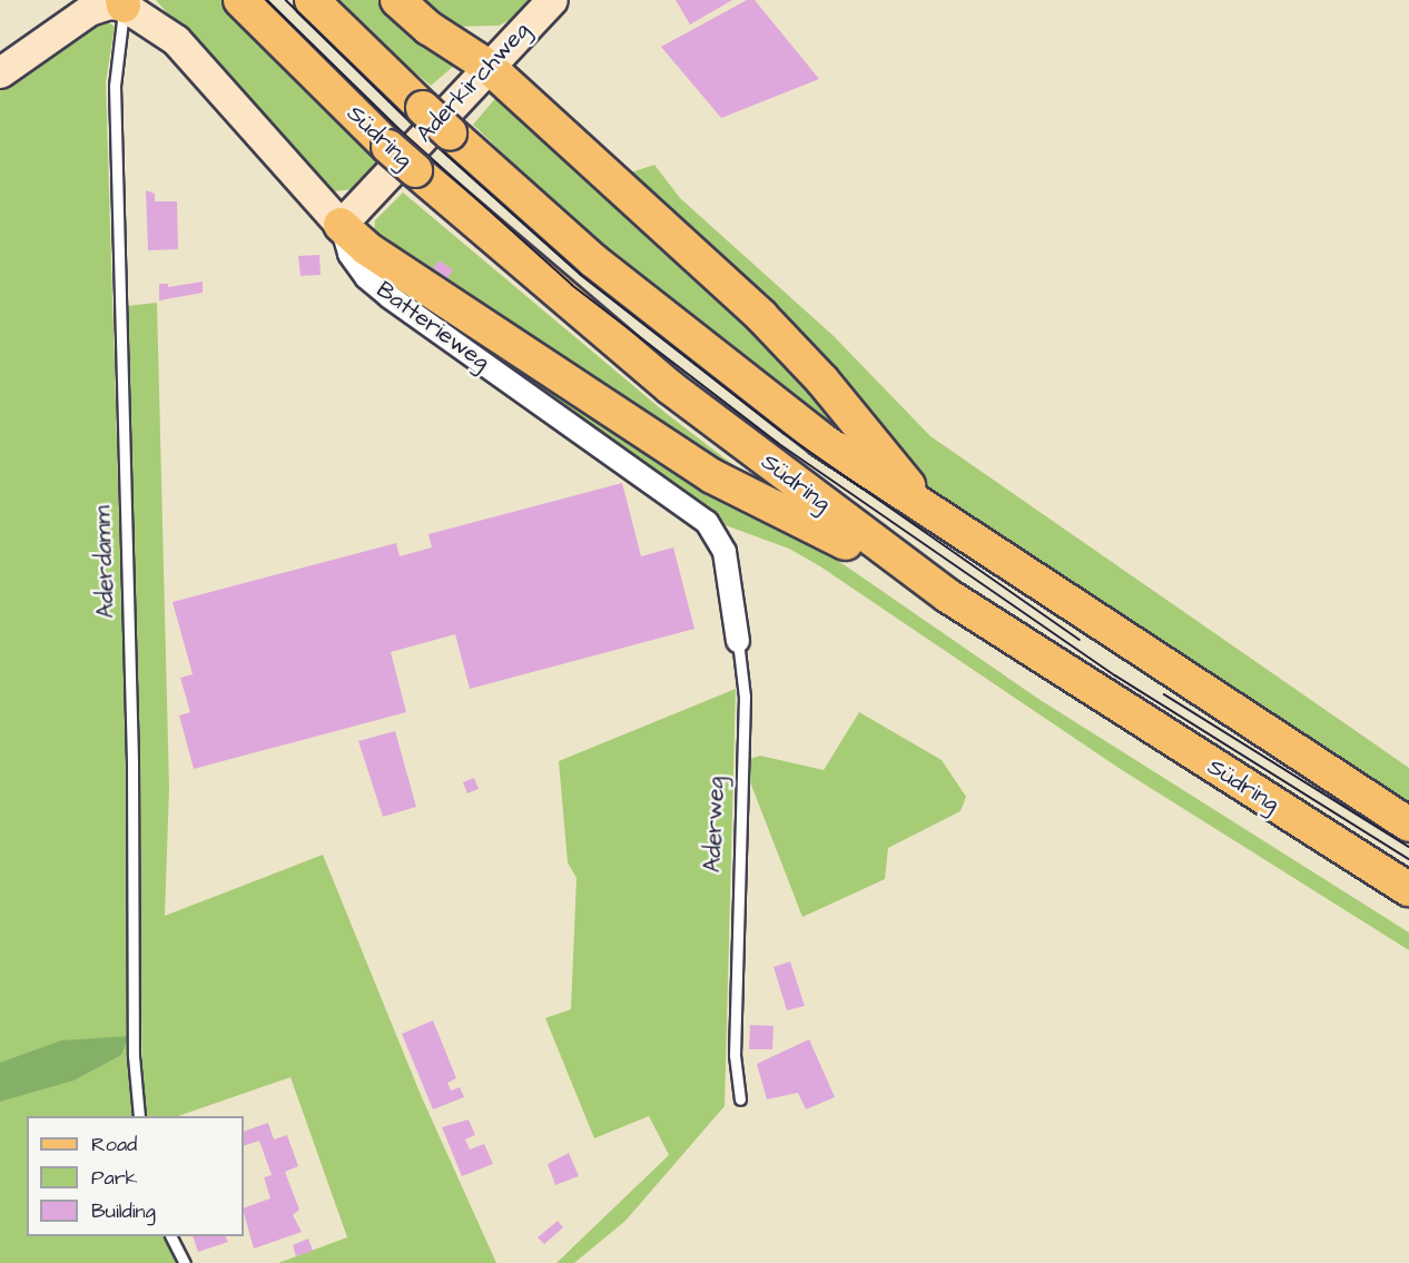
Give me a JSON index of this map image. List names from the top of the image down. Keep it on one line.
{"streets":{"main road":["Südring"],"street":["Aderkirchweg","Batterieweg","Aderweg"],"lane":["Aderdamm"]},"crossings":[["Aderkirchweg","Batterieweg"],["Batterieweg","Aderdamm"],["Batterieweg","Aderweg"]],"legend":["Road","Park","Building"]}
